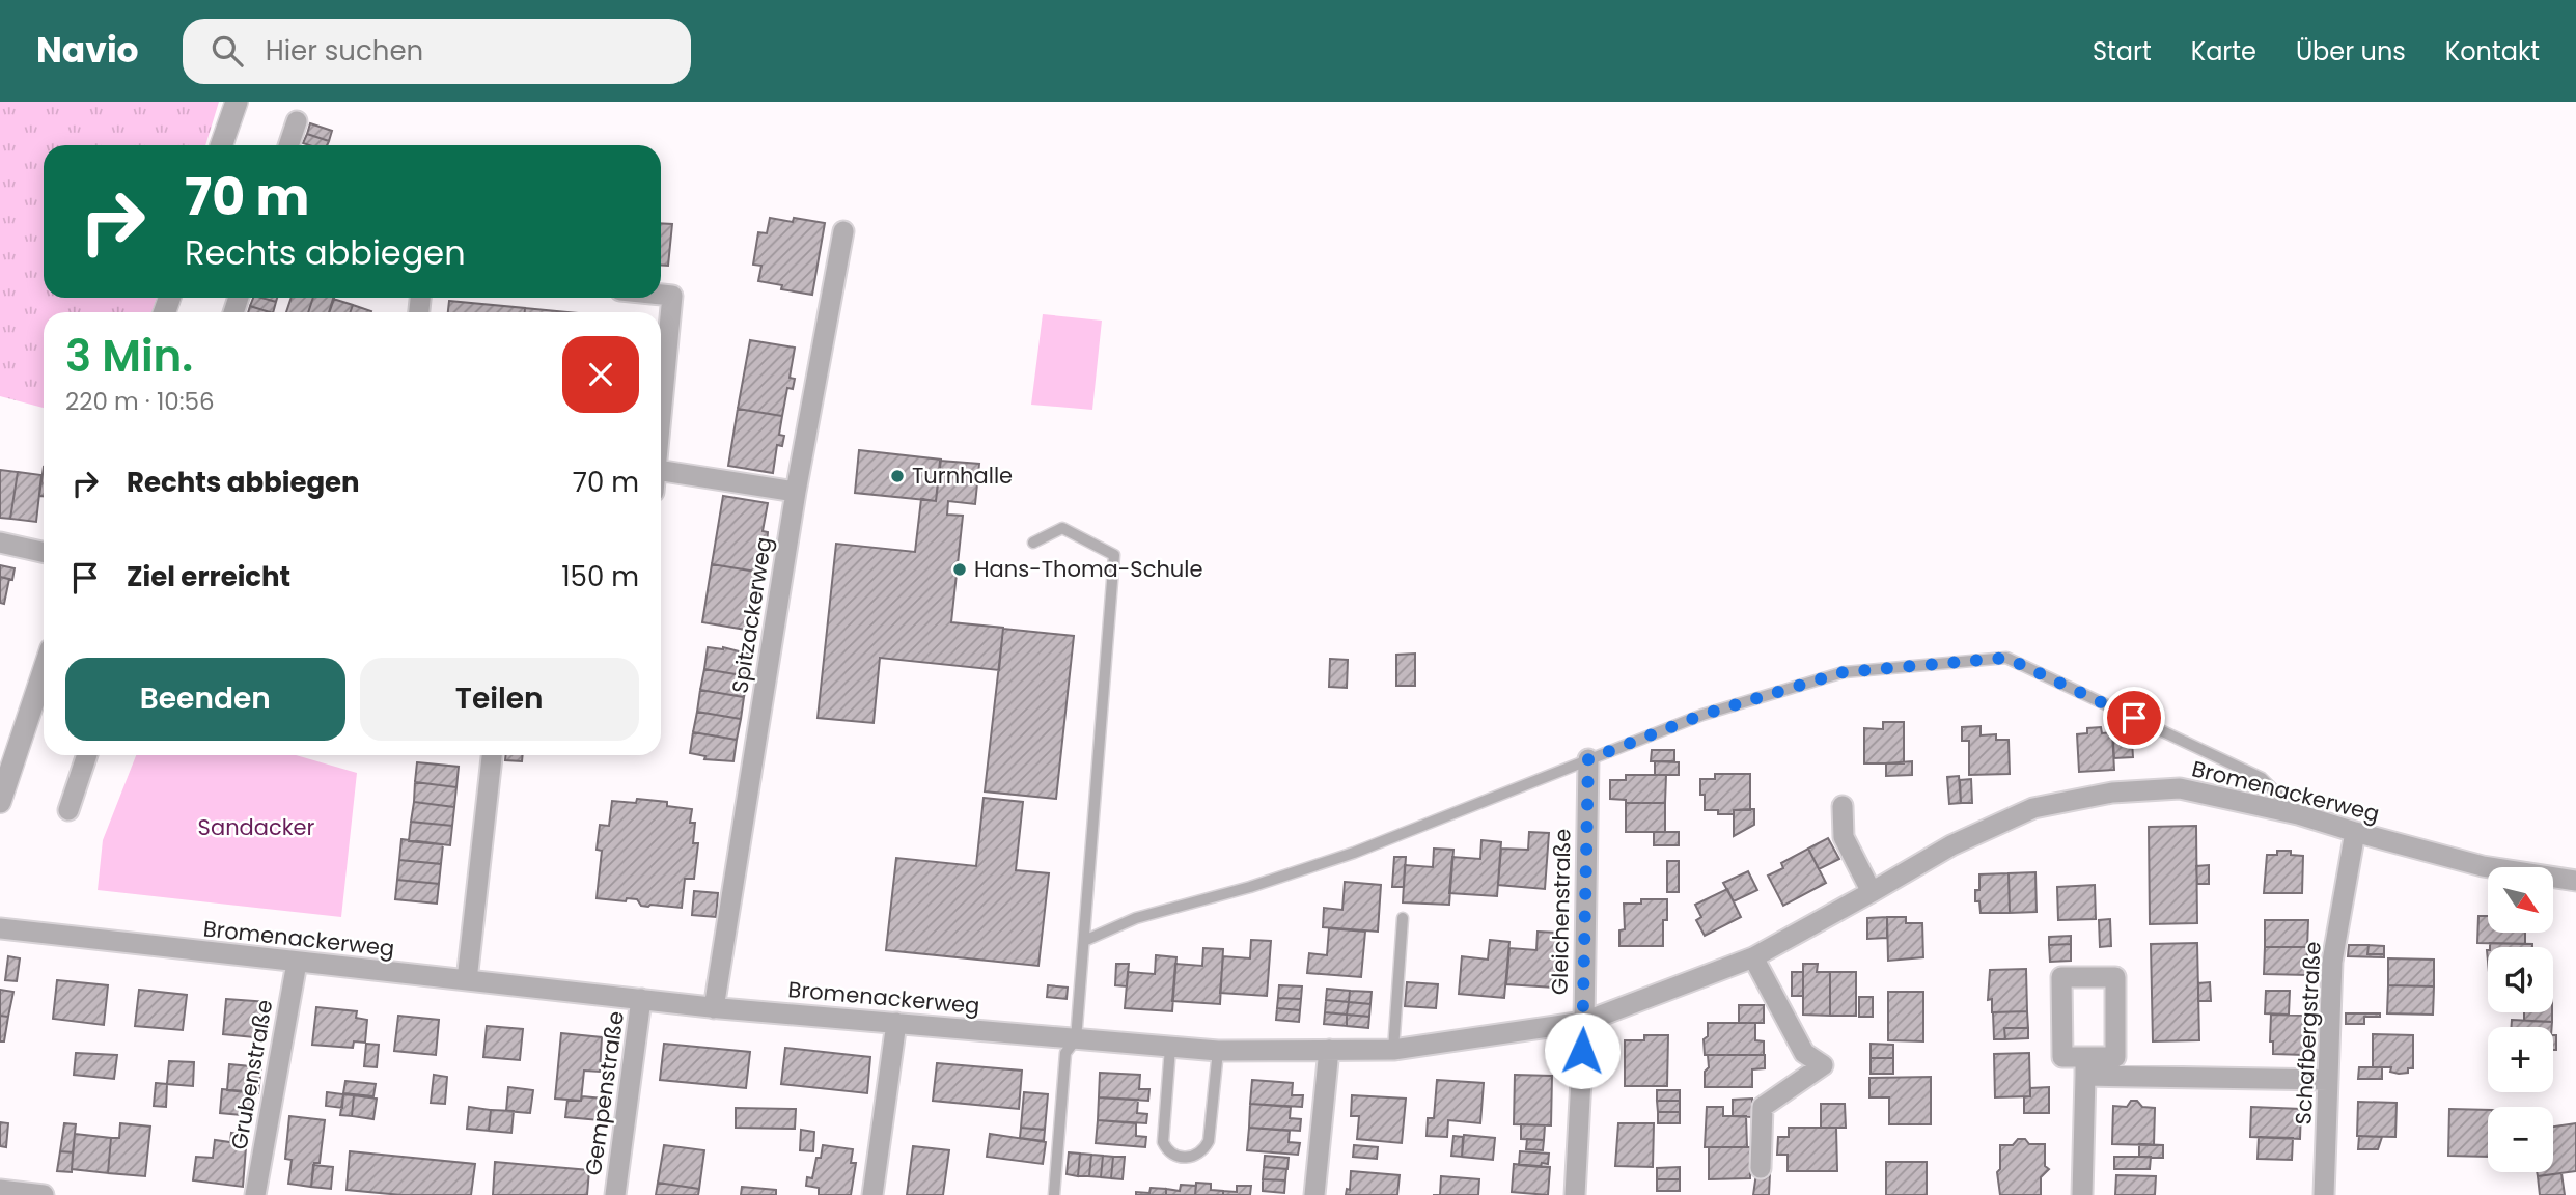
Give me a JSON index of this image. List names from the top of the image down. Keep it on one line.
{"streets":{"street":["Spitzackerweg","Bromenackerweg","Gleichenstraße","Schafbergstraße","Grubenstraße","Gempenstraße"]},"crossings":[["Spitzackerweg","Bromenackerweg"],["Bromenackerweg","Gleichenstraße"],["Bromenackerweg","Schafbergstraße"],["Bromenackerweg","Grubenstraße"],["Bromenackerweg","Gempenstraße"]],"parks":["Sandacker"],"places":["Turnhalle","Hans-Thoma-Schule"],"north":"bottom right","page":{"header":"Navio","search":"Hier suchen","nav":["Start","Karte","Über uns","Kontakt"],"turn":["70 m","Rechts abbiegen"],"heading":["3 Min.","220 m · 10:56"],"list":[{"name":"Rechts abbiegen","value":"70 m"},{"name":"Ziel erreicht","value":"150 m"}],"buttons":["Beenden","Teilen"],"map_buttons":["+","−"]}}
